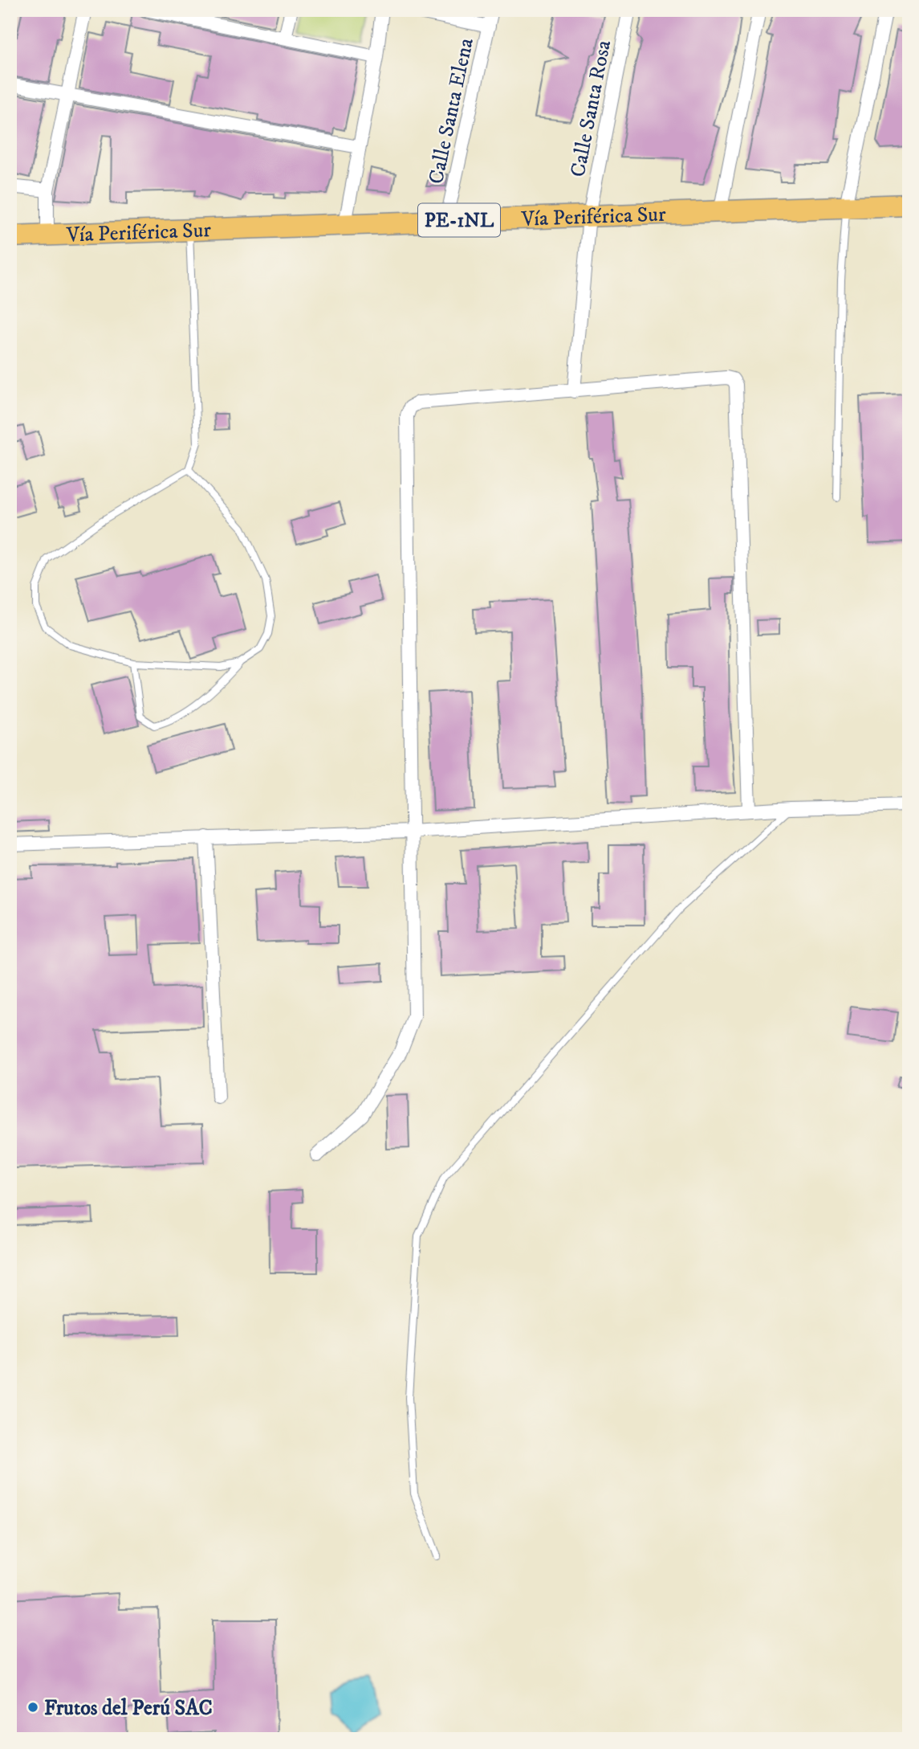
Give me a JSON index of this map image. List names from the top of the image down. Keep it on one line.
{"streets":{"highway":["Vía Periférica Sur","PE-1NL"],"street":["Calle Santa Rosa","Calle Santa Elena"]},"crossings":[["Calle Santa Rosa","Vía Periférica Sur"],["Calle Santa Elena","Vía Periférica Sur"]],"places":["Frutos del Perú SAC"]}
